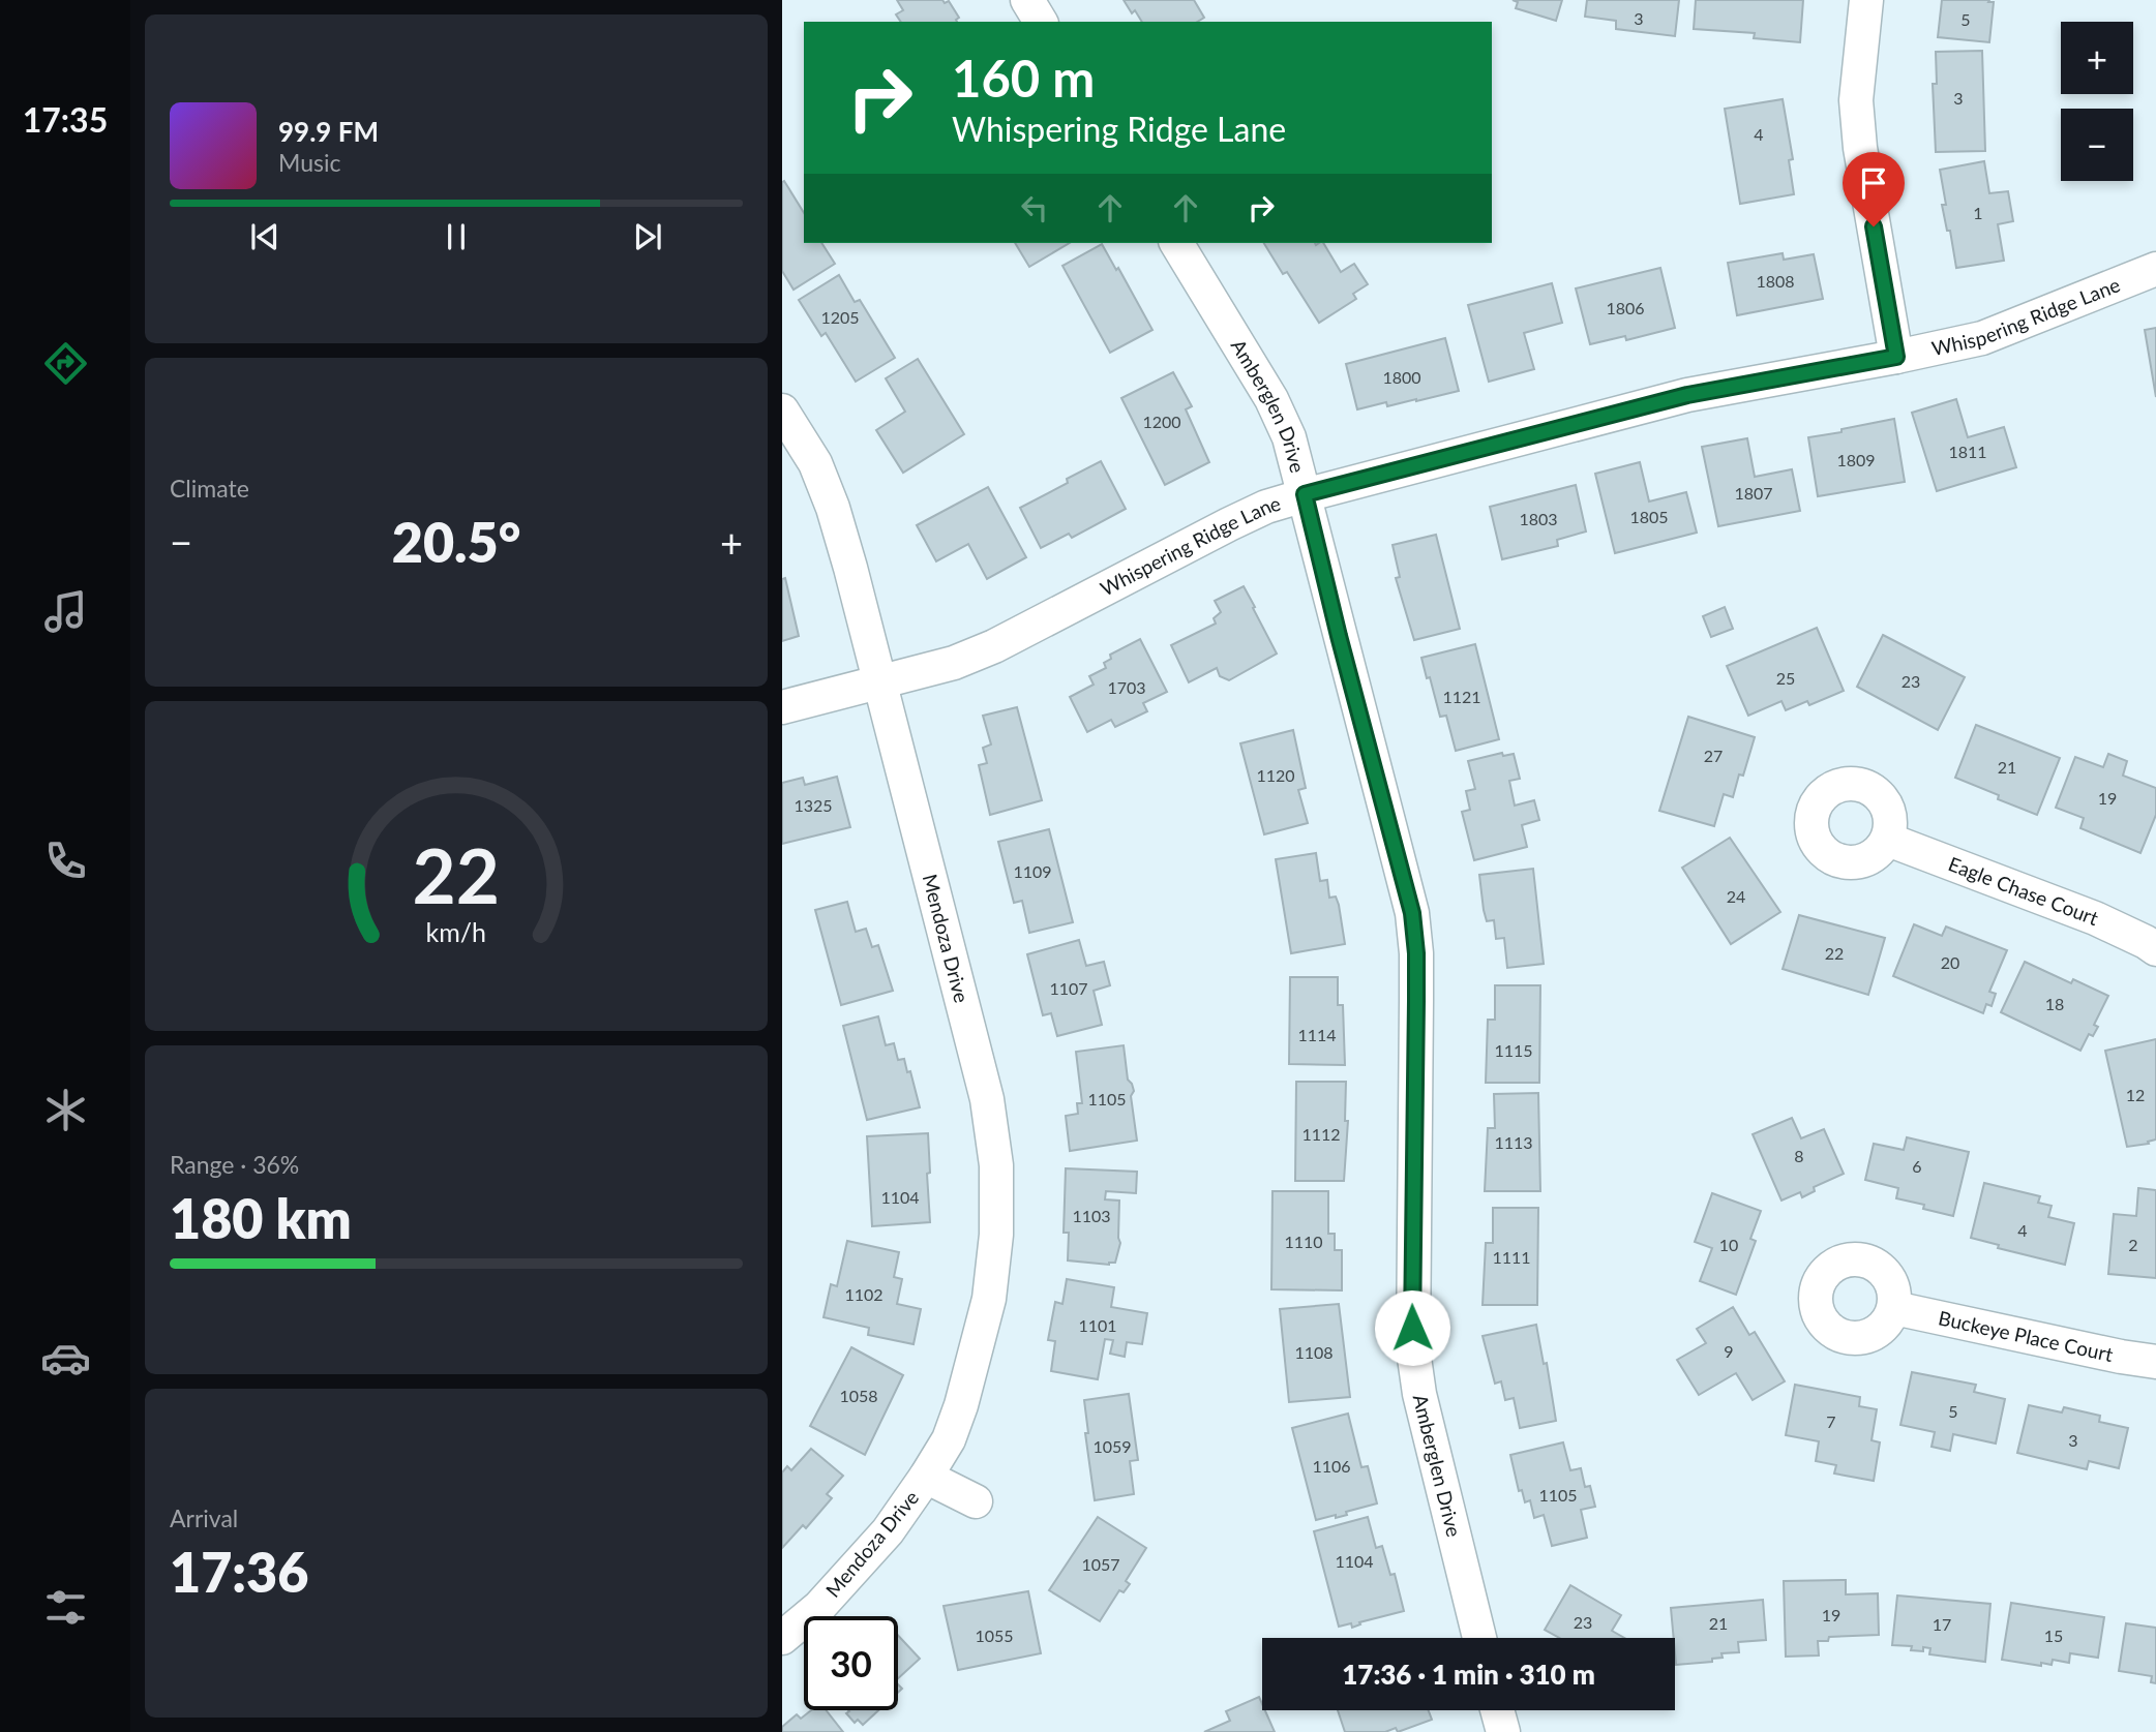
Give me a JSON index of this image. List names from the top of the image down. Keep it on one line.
{"streets":{"street":["Whispering Ridge Lane","Amberglen Drive","Eagle Chase Court","Mendoza Drive","Buckeye Place Court"]},"crossings":[["Whispering Ridge Lane","Amberglen Drive"],["Whispering Ridge Lane","Mendoza Drive"]],"house_numbers":["3","5","3","4","1","1808","1806","1205","1800","1200","1811","1809","1807","1805","1803","25","23","1703","1121","27","21","1120","19","1325","1109","24","22","20","1107","18","1114","1115","12","1105","1112","1113","8","6","1104","1103","4","1110","10","2","1111","1102","1101","9","1108","1058","5","7","3","1059","1106","1105","1104","1057","19","23","21","17","1055","15"],"page":{"tabs":"17:35","map_buttons":["+","−"],"turn":["160 m","Whispering Ridge Lane"],"song":["99.9 FM","Music"],"tile":["Climate",["Range · 36%","180 km"],["Arrival","17:36"]],"heat":["−","20.5°","+"],"limit":"30","trip":"17:36 · 1 min · 310 m","gauge":["22","km/h"]}}
